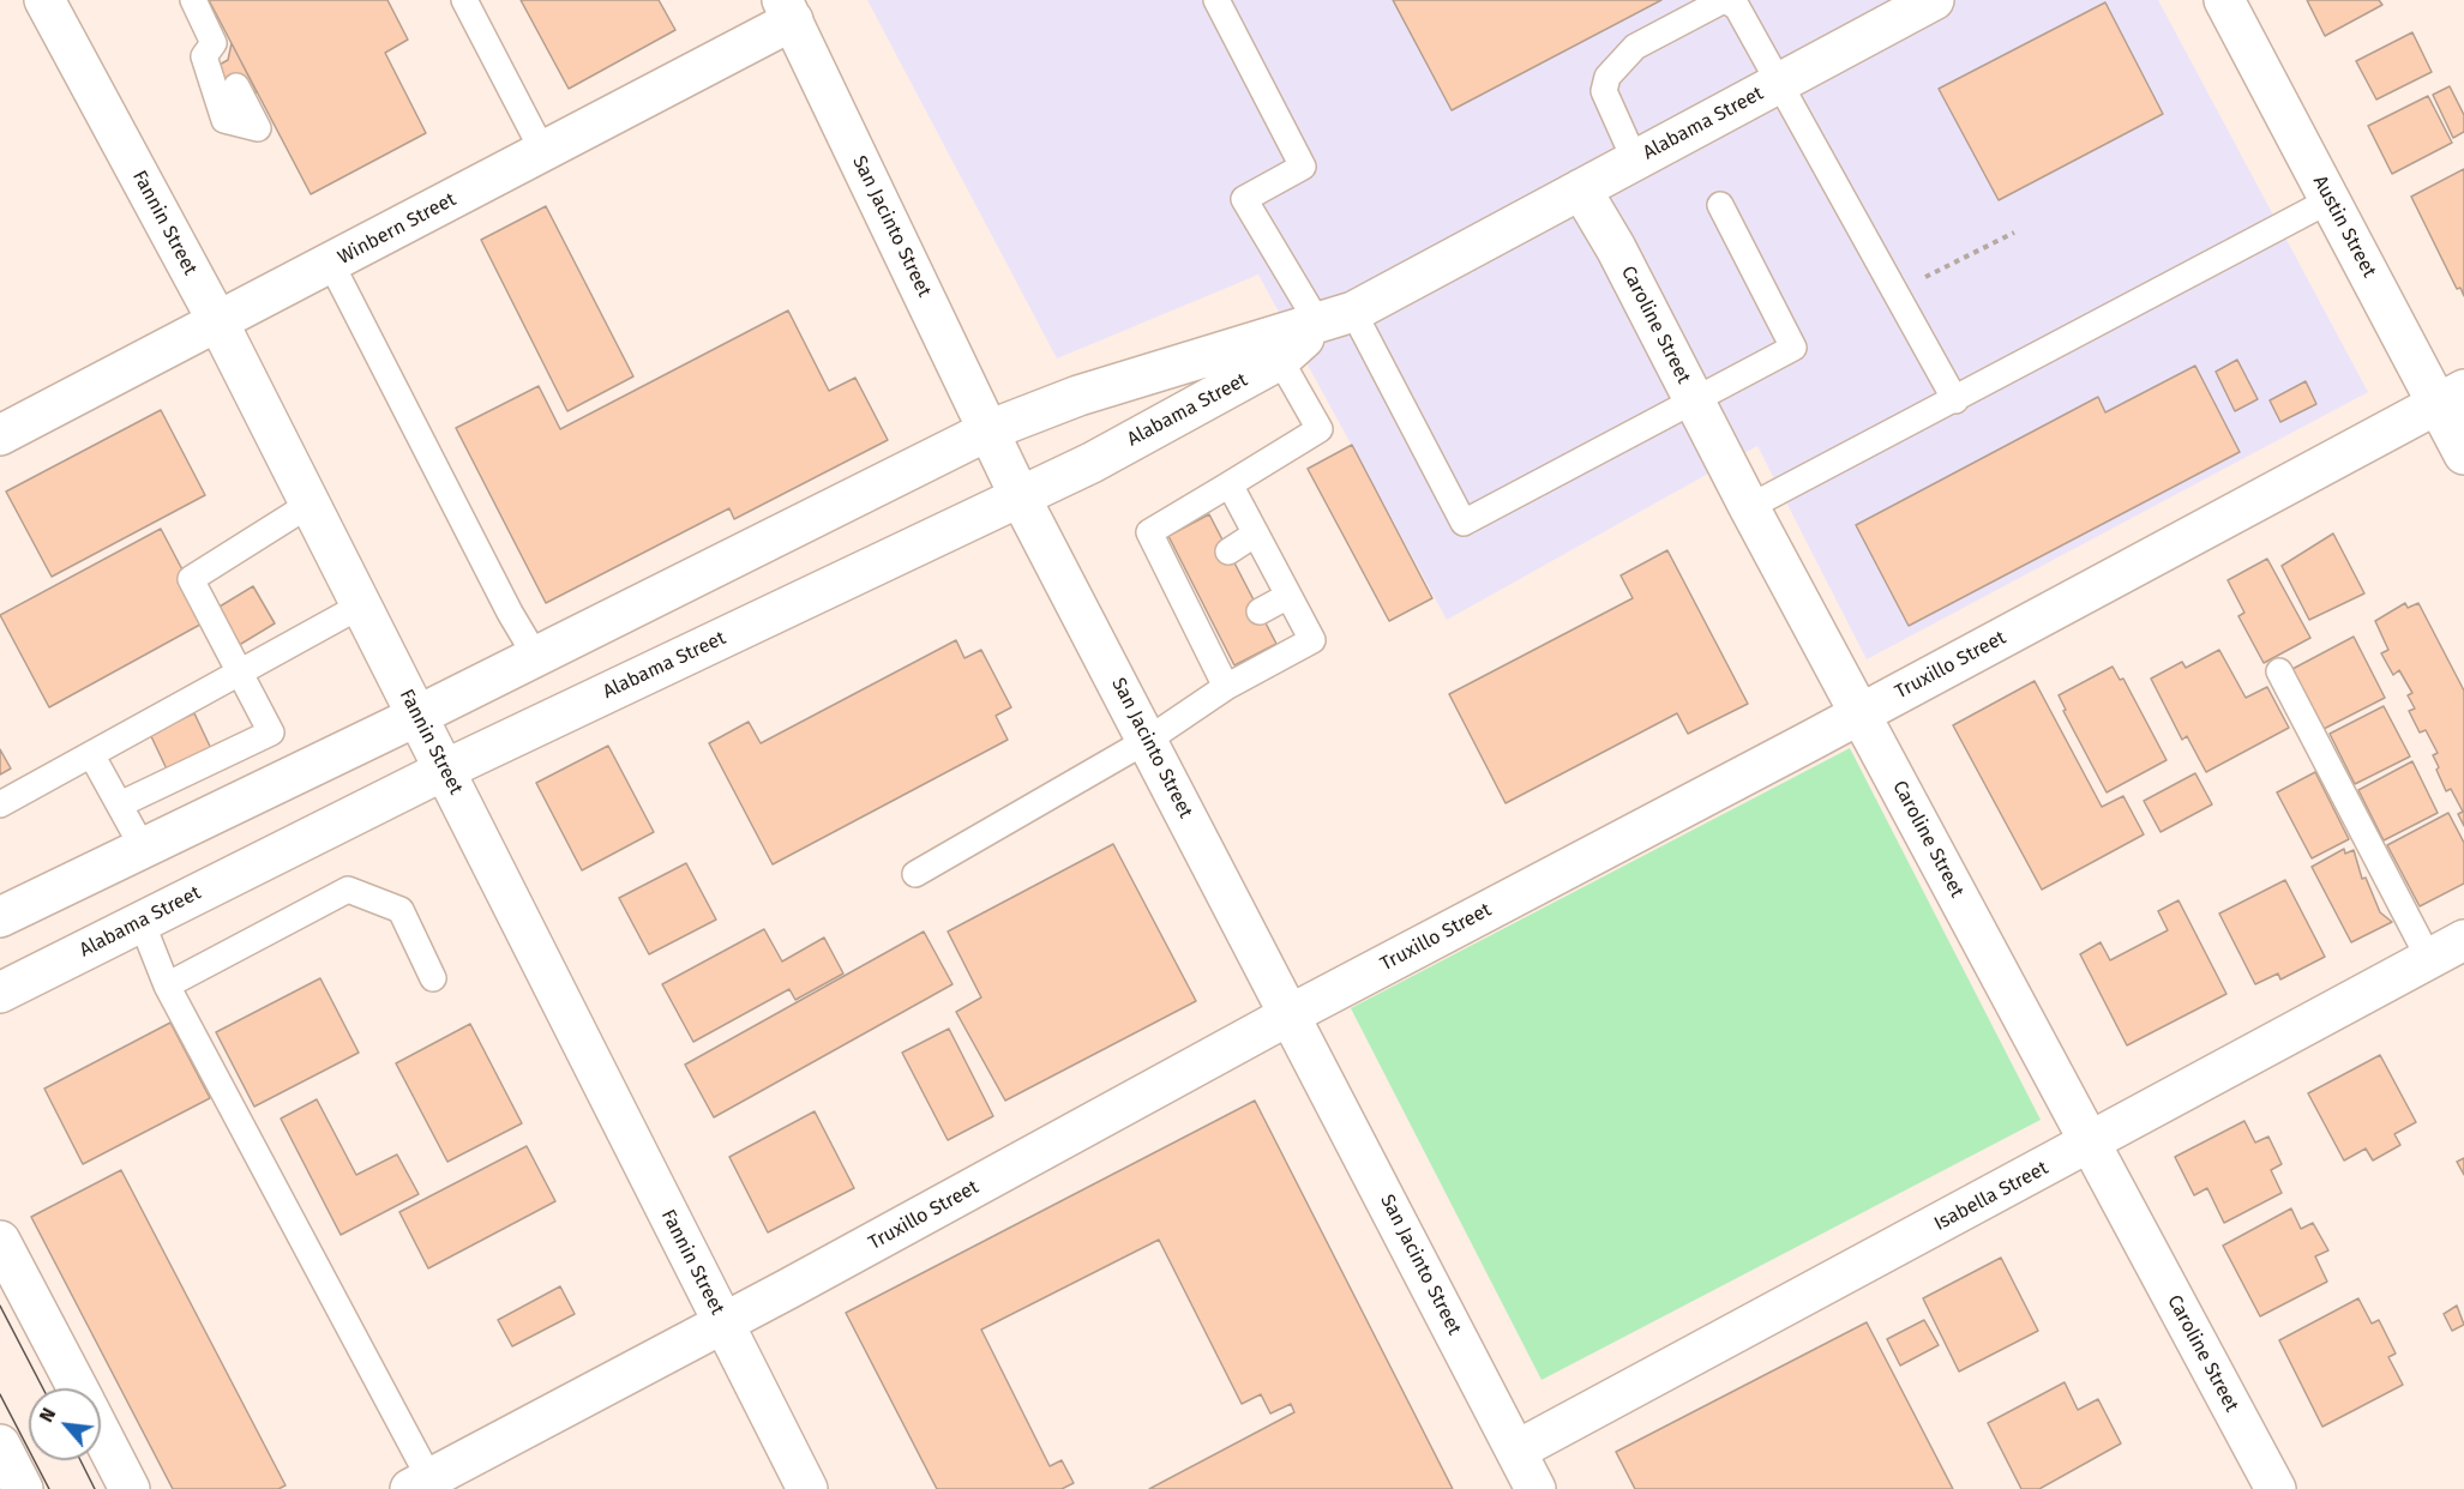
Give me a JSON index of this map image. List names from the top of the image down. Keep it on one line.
{"streets":{"street":["Alabama Street","Fannin Street","San Jacinto Street","Austin Street","Winbern Street","Caroline Street","Truxillo Street","Isabella Street"]},"crossings":[["Alabama Street","Fannin Street"],["Alabama Street","San Jacinto Street"],["Alabama Street","Caroline Street"],["Fannin Street","Winbern Street"],["Fannin Street","Truxillo Street"],["San Jacinto Street","Winbern Street"],["San Jacinto Street","Truxillo Street"],["San Jacinto Street","Isabella Street"],["Austin Street","Truxillo Street"],["Caroline Street","Truxillo Street"],["Caroline Street","Isabella Street"]],"north":"top left"}
